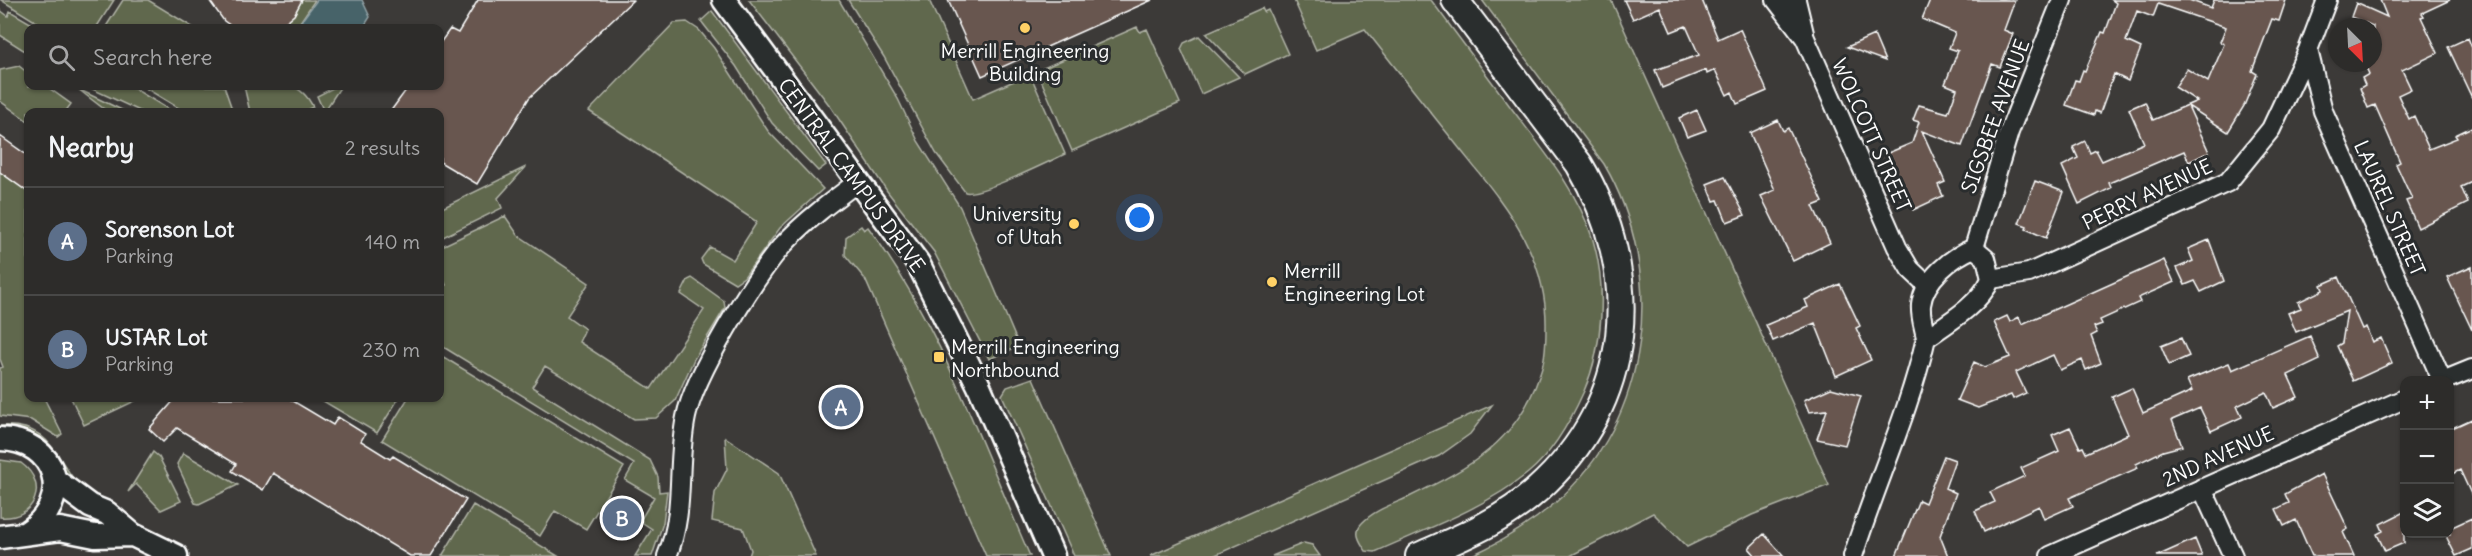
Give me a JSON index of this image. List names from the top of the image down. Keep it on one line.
{"streets":{"street":["SIGSBEE AVENUE","WOLCOTT STREET","CENTRAL CAMPUS DRIVE","PERRY AVENUE","LAUREL STREET","2ND AVENUE"]},"crossings":[["PERRY AVENUE","LAUREL STREET"]],"places":{"other":["Merrill Engineering Building","University of Utah","Merrill Engineering Lot"],"transit":["Merrill Engineering Northbound"]},"north":"bottom right","page":{"search":"Search here","heading":["Nearby","2 results"],"list":[{"mark":"A","name":"Sorenson Lot","note":"Parking","value":"140 m"},{"mark":"B","name":"USTAR Lot","note":"Parking","value":"230 m"}],"map_buttons":["+","−"],"pins":["A","B"]}}
